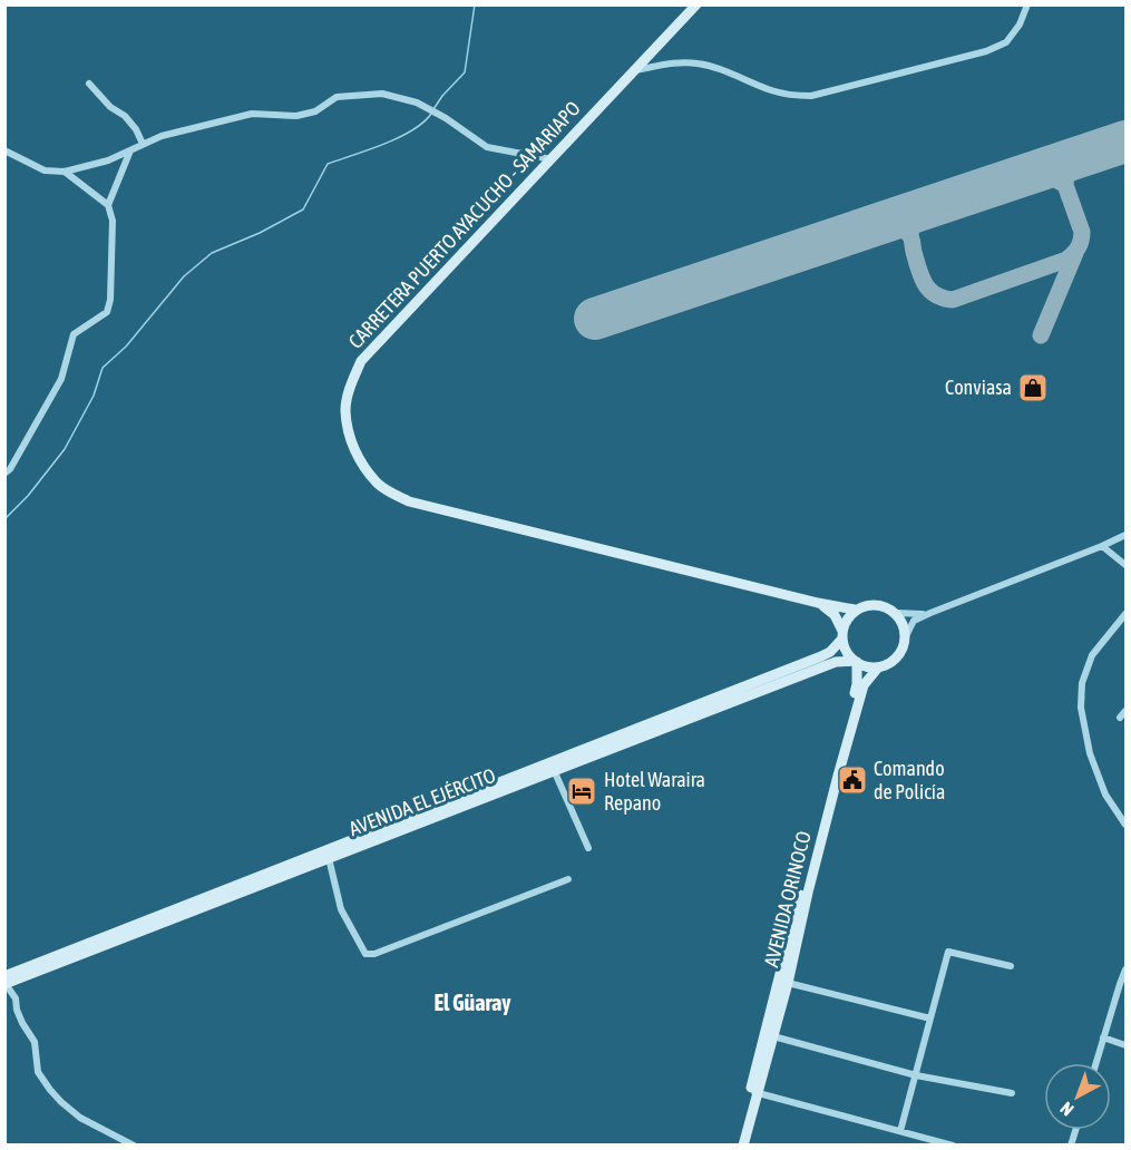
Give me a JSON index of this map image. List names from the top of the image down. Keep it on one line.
{"streets":{"street":["CARRETERA PUERTO AYACUCHO - SAMARIAPO","AVENIDA EL EJÉRCITO","AVENIDA ORINOCO"]},"crossings":[["CARRETERA PUERTO AYACUCHO - SAMARIAPO","AVENIDA EL EJÉRCITO"],["CARRETERA PUERTO AYACUCHO - SAMARIAPO","AVENIDA ORINOCO"],["AVENIDA EL EJÉRCITO","AVENIDA ORINOCO"]],"districts":["El Güaray"],"places":{"shop":["Conviasa"],"public building":["Comando de Policía"],"hotel":["Hotel Waraira Repano"]},"north":"bottom left"}
